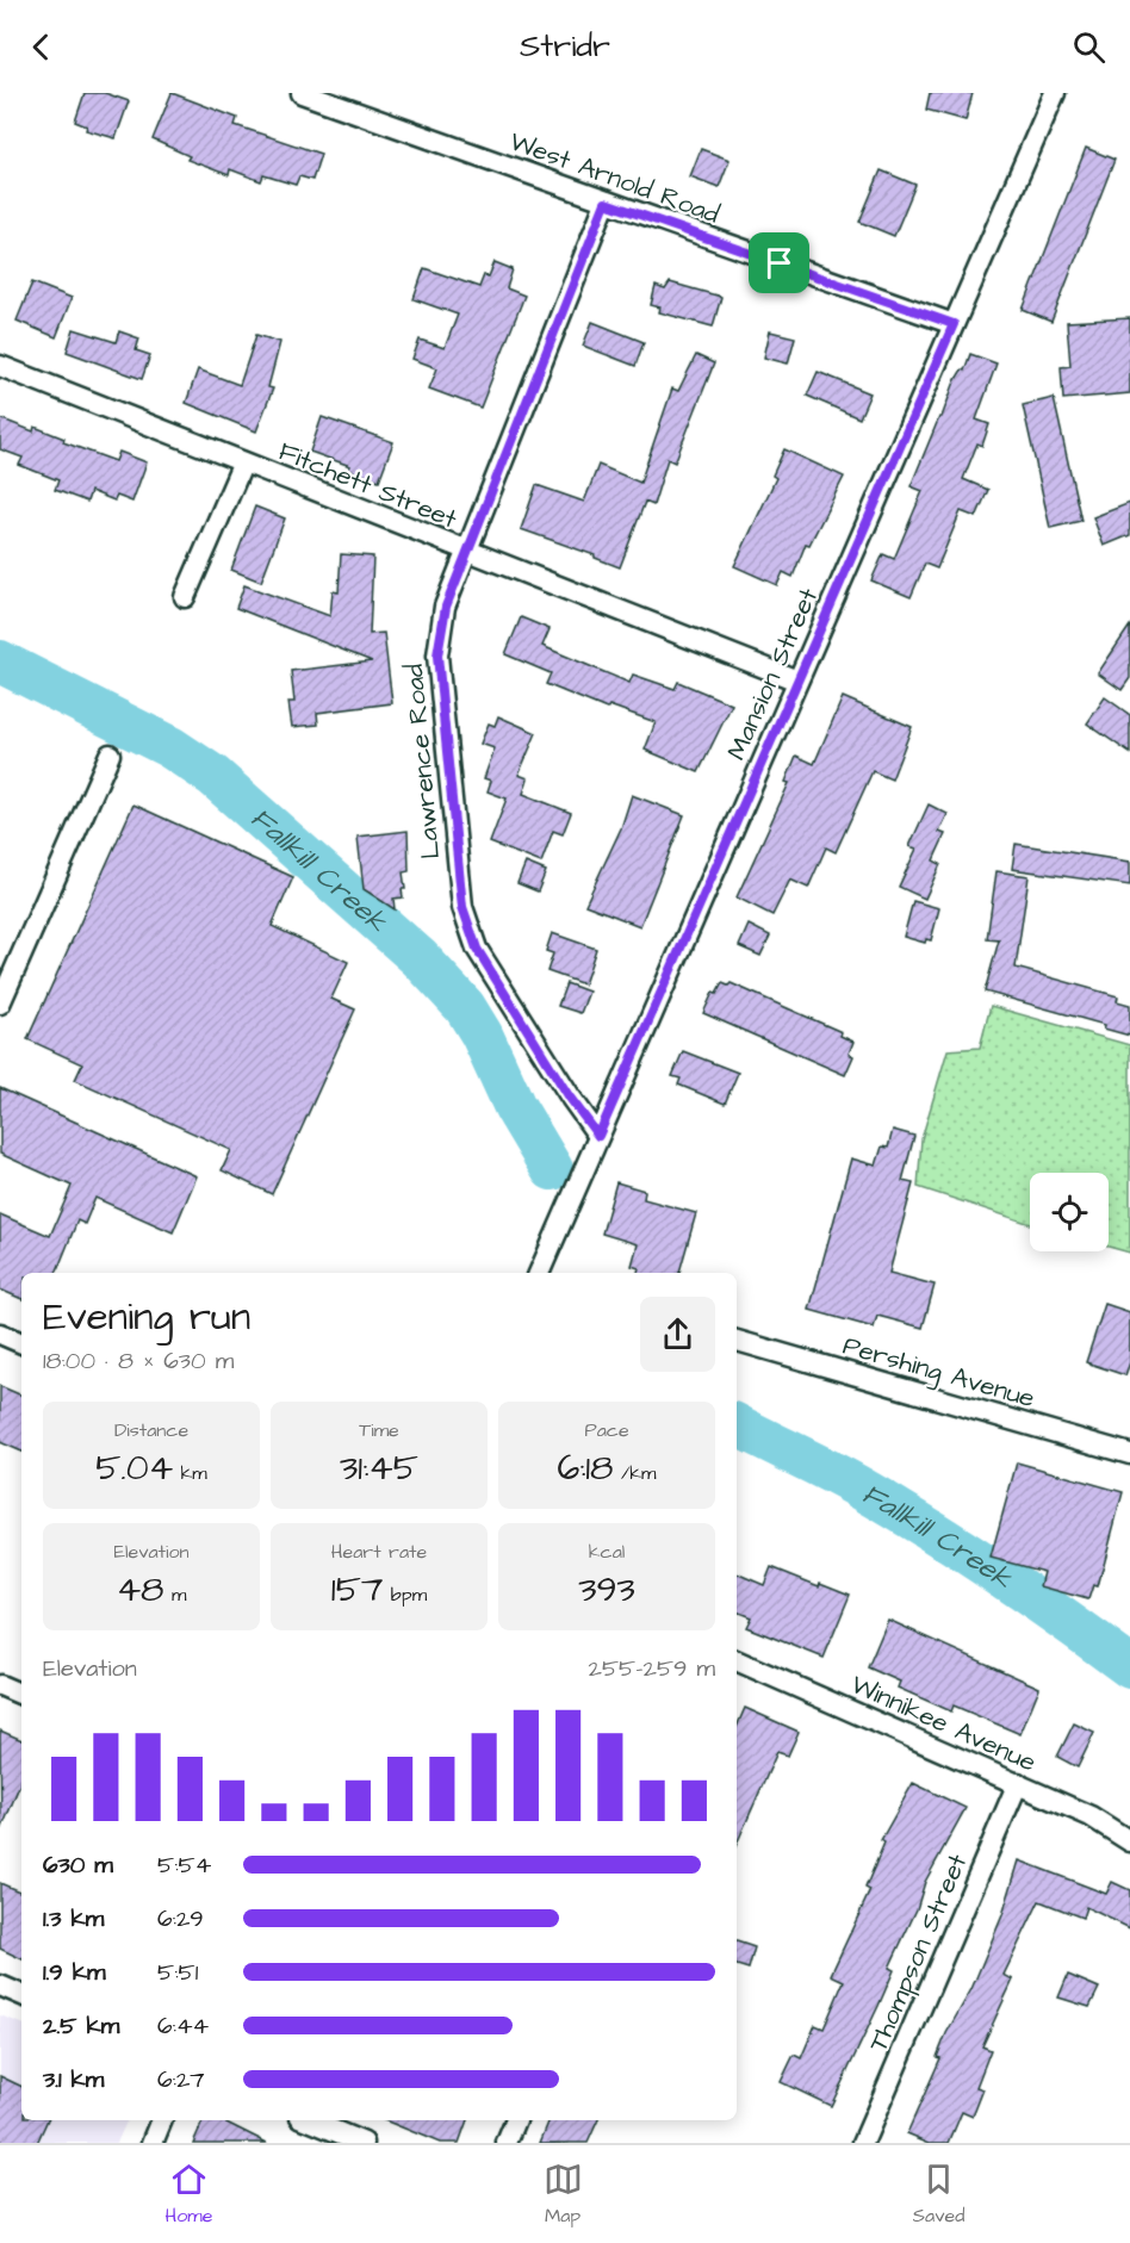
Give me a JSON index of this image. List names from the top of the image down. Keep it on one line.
{"streets":{"street":["West Arnold Road","Fitchett Street","Mansion Street","Lawrence Road","Pershing Avenue","Winnikee Avenue","Thompson Street"]},"crossings":[["West Arnold Road","Mansion Street"],["West Arnold Road","Lawrence Road"],["Fitchett Street","Mansion Street"],["Fitchett Street","Lawrence Road"],["Mansion Street","Lawrence Road"],["Winnikee Avenue","Thompson Street"]],"water":["Fallkill Creek"],"page":{"header":"Stridr","heading":["Evening run","18:00 · 8 × 630 m"],"stats":[["Distance","5.04 km"],["Time","31:45"],["Pace","6:18 /km"],["Elevation","48 m"],["Heart rate","157 bpm"],["kcal","393"]],"chart":["Elevation","255–259 m"],"list":[{"name":"630 m","note":"5:54"},{"name":"1.3 km","note":"6:29"},{"name":"1.9 km","note":"5:51"},{"name":"2.5 km","note":"6:44"},{"name":"3.1 km","note":"6:27"}],"tabs":["Home","Map","Saved"]}}
